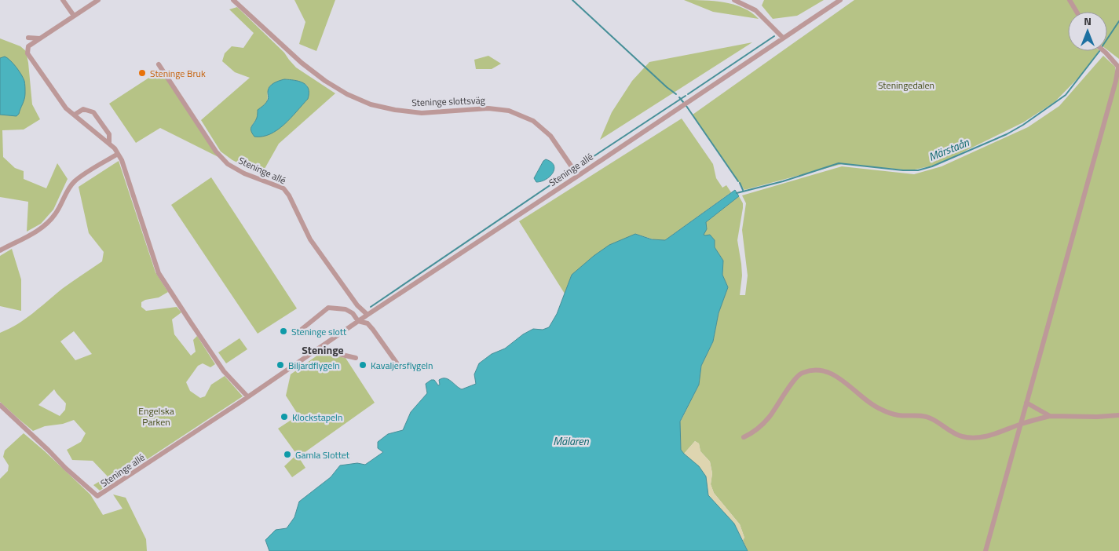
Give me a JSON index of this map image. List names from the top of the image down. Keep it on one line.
{"streets":{"street":["Steninge slottsväg","Steninge allé"]},"crossings":[["Steninge slottsväg","Steninge allé"]],"districts":["Steninge"],"water":["Märstaån","Mälaren"],"parks":["Steningedalen","Engelska Parken"],"places":["Steninge Bruk","Steninge slott","Biljardflygeln","Kavaljersflygeln","Klockstapeln","Gamla Slottet"],"north":"top"}
